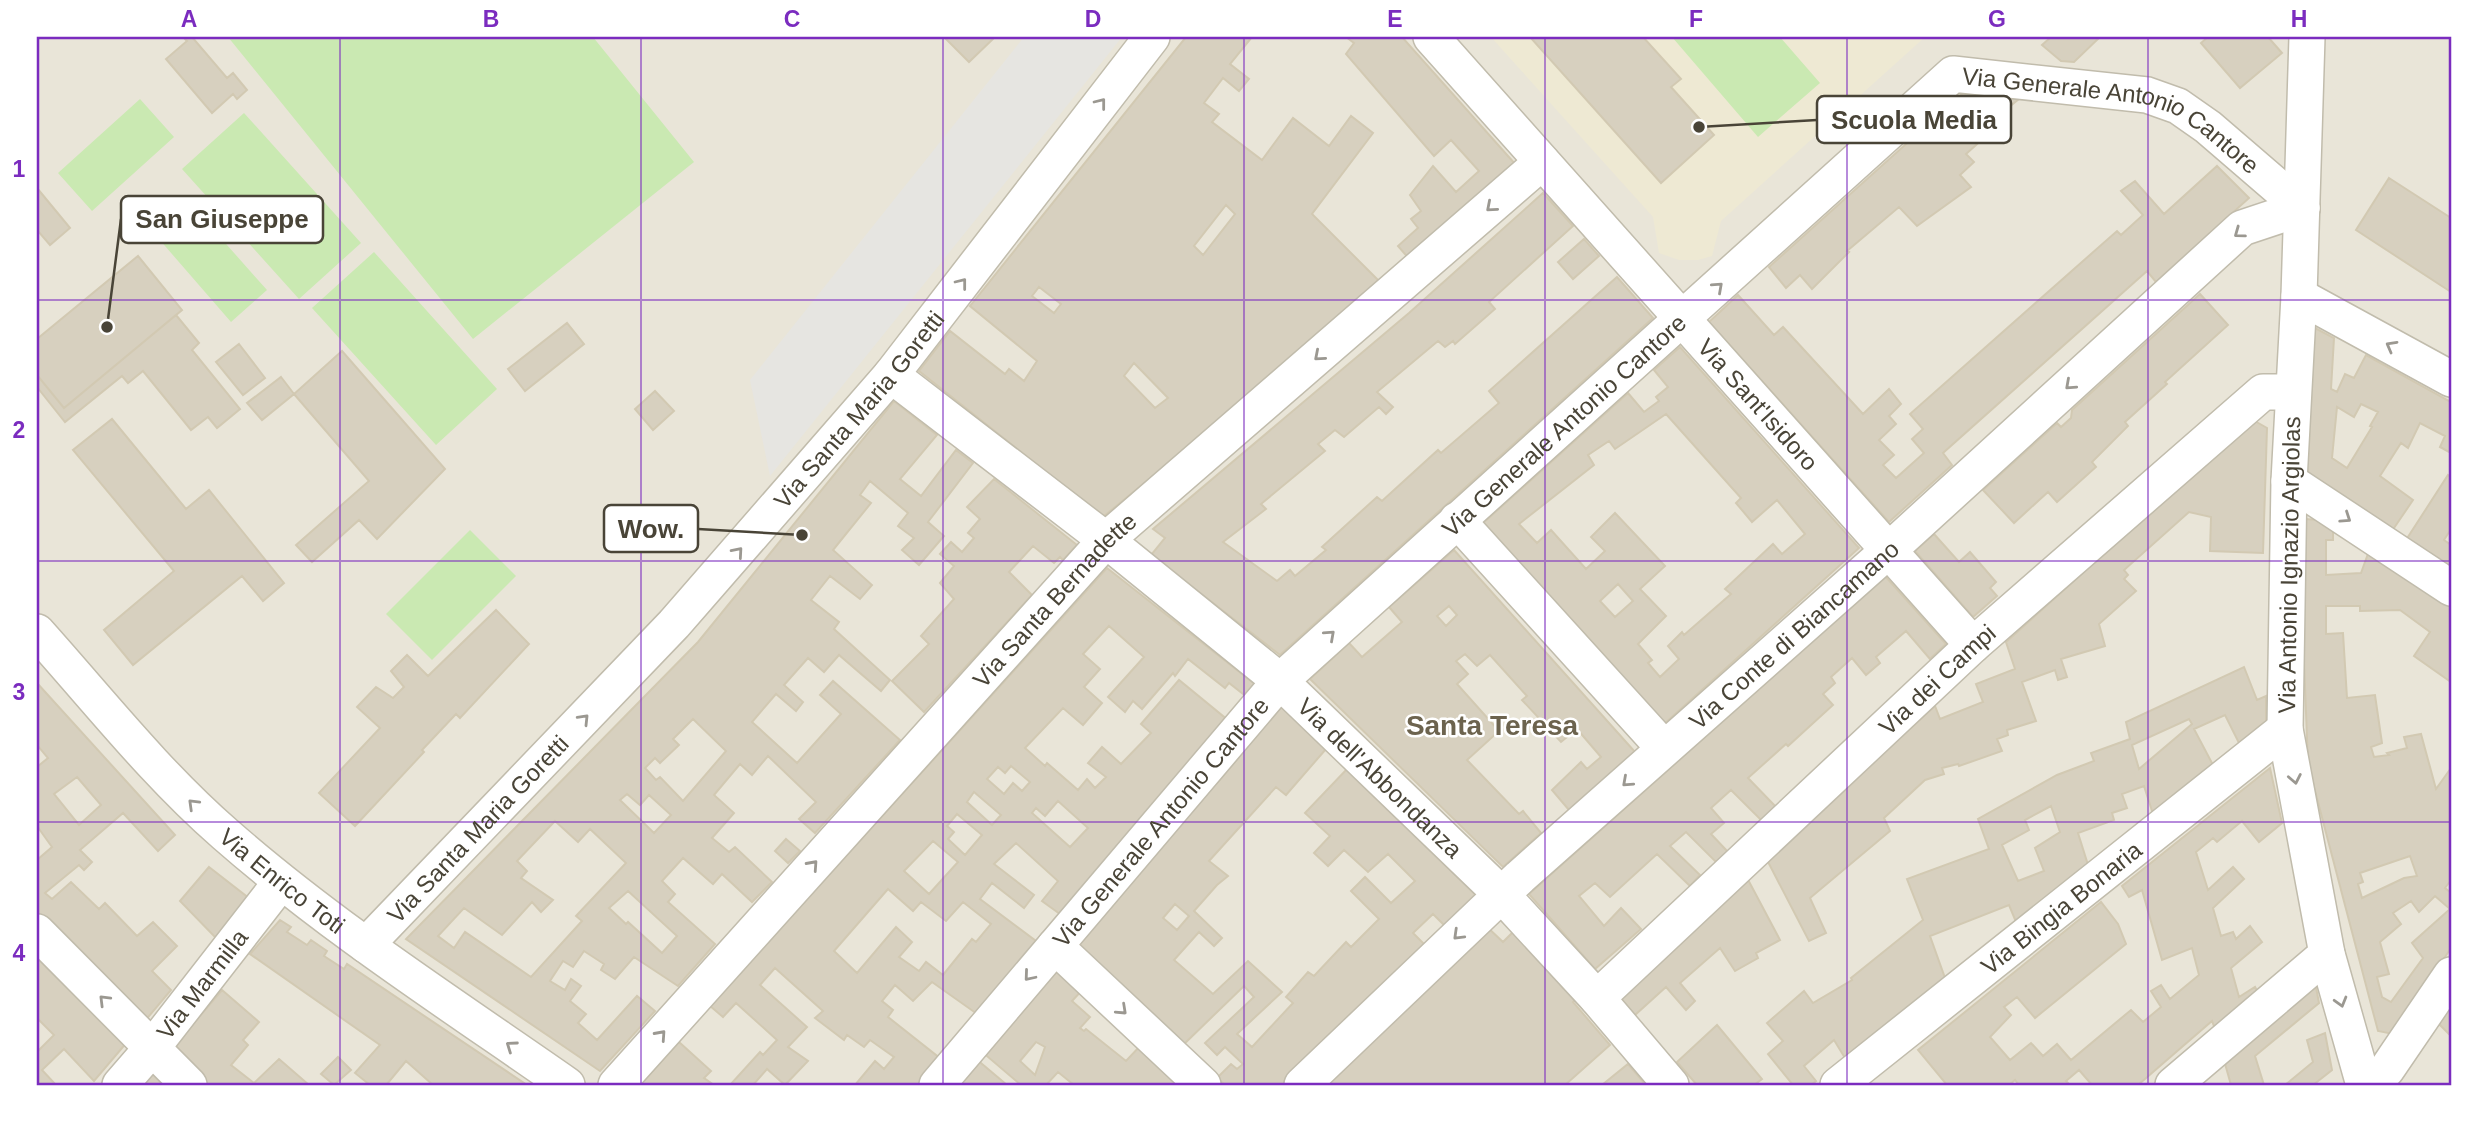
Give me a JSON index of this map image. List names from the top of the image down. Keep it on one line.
{"streets":{"street":["Via Generale Antonio Cantore","Via Sant'Isidoro","Via Santa Maria Goretti","Via Antonio Ignazio Argiolas","Via Santa Bernadette","Via Conte di Biancamano","Via dei Campi","Via dell'Abbondanza","Via Enrico Toti","Via Bingia Bonaria","Via Marmilla"]},"crossings":[["Via Generale Antonio Cantore","Via Sant'Isidoro"],["Via Generale Antonio Cantore","Via Antonio Ignazio Argiolas"],["Via Generale Antonio Cantore","Via Conte di Biancamano"],["Via Generale Antonio Cantore","Via dell'Abbondanza"],["Via Sant'Isidoro","Via Santa Bernadette"],["Via Sant'Isidoro","Via Conte di Biancamano"],["Via Sant'Isidoro","Via dei Campi"],["Via Santa Maria Goretti","Via dell'Abbondanza"],["Via Santa Maria Goretti","Via Enrico Toti"],["Via Antonio Ignazio Argiolas","Via Conte di Biancamano"],["Via Antonio Ignazio Argiolas","Via dei Campi"],["Via Antonio Ignazio Argiolas","Via Bingia Bonaria"],["Via Santa Bernadette","Via dell'Abbondanza"],["Via Conte di Biancamano","Via dell'Abbondanza"],["Via dei Campi","Via dell'Abbondanza"],["Via Enrico Toti","Via Marmilla"]],"one_way":["Via Santa Maria Goretti","Via Conte di Biancamano","Via Enrico Toti"],"districts":["Santa Teresa"],"places":["Scuola Media","San Giuseppe","Wow."],"grid":{"columns":["A","B","C","D","E","F","G","H"],"rows":["1","2","3","4"]}}
